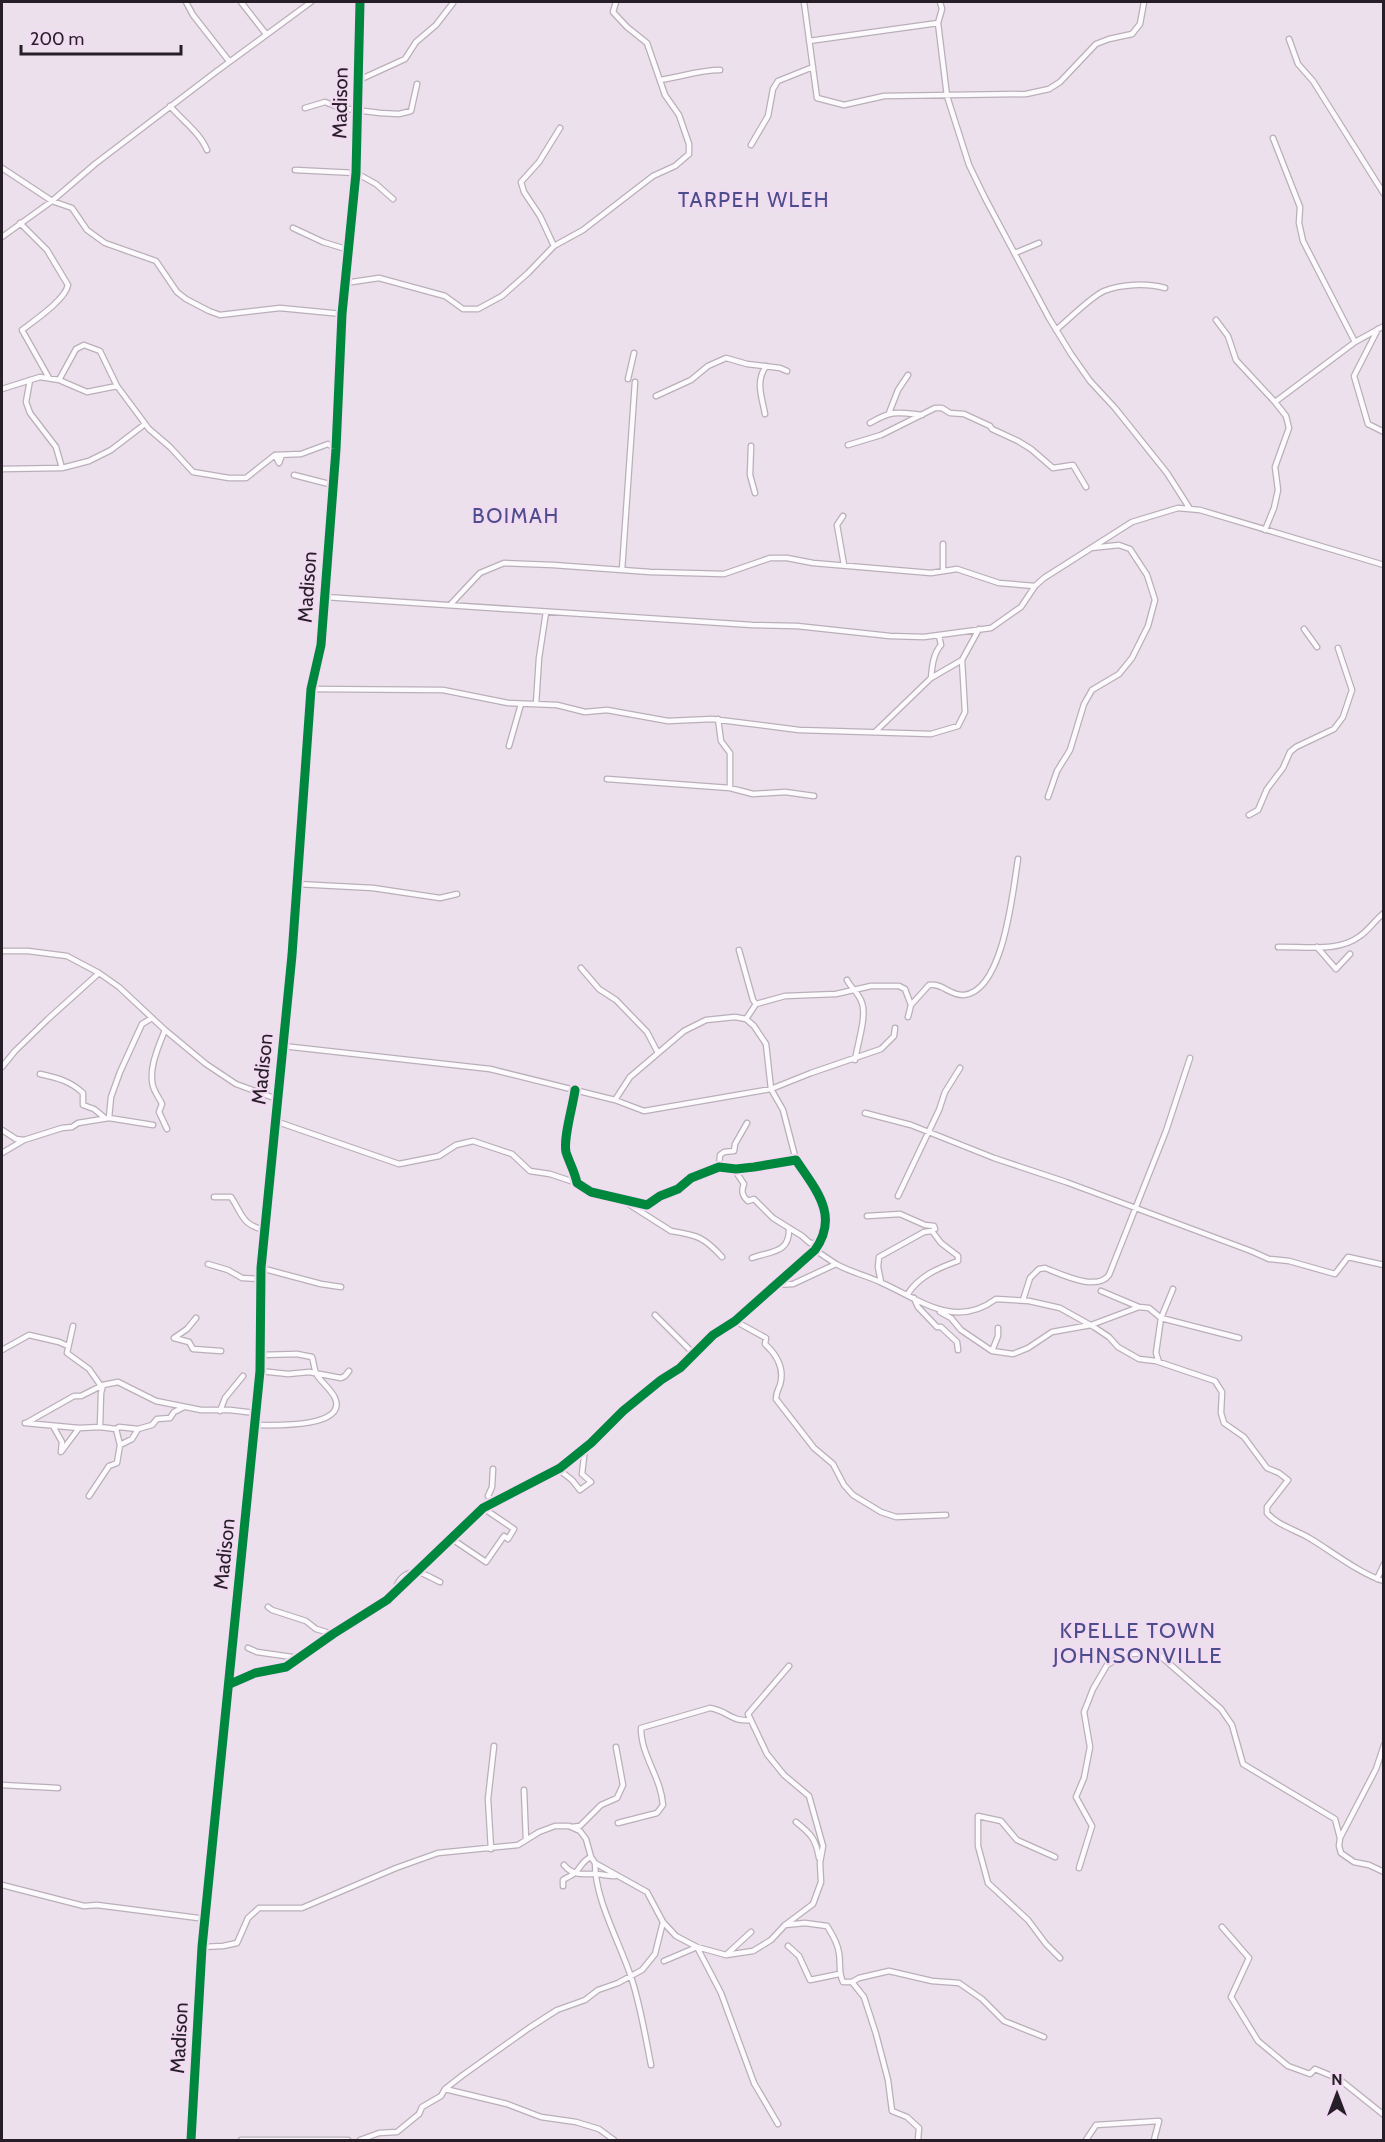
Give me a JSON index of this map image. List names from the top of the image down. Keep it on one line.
{"streets":{"street":["Madison"]},"districts":["TARPEH WLEH","BOIMAH","KPELLE TOWN JOHNSONVILLE"],"scale_bar":"200 m","north":"top"}
